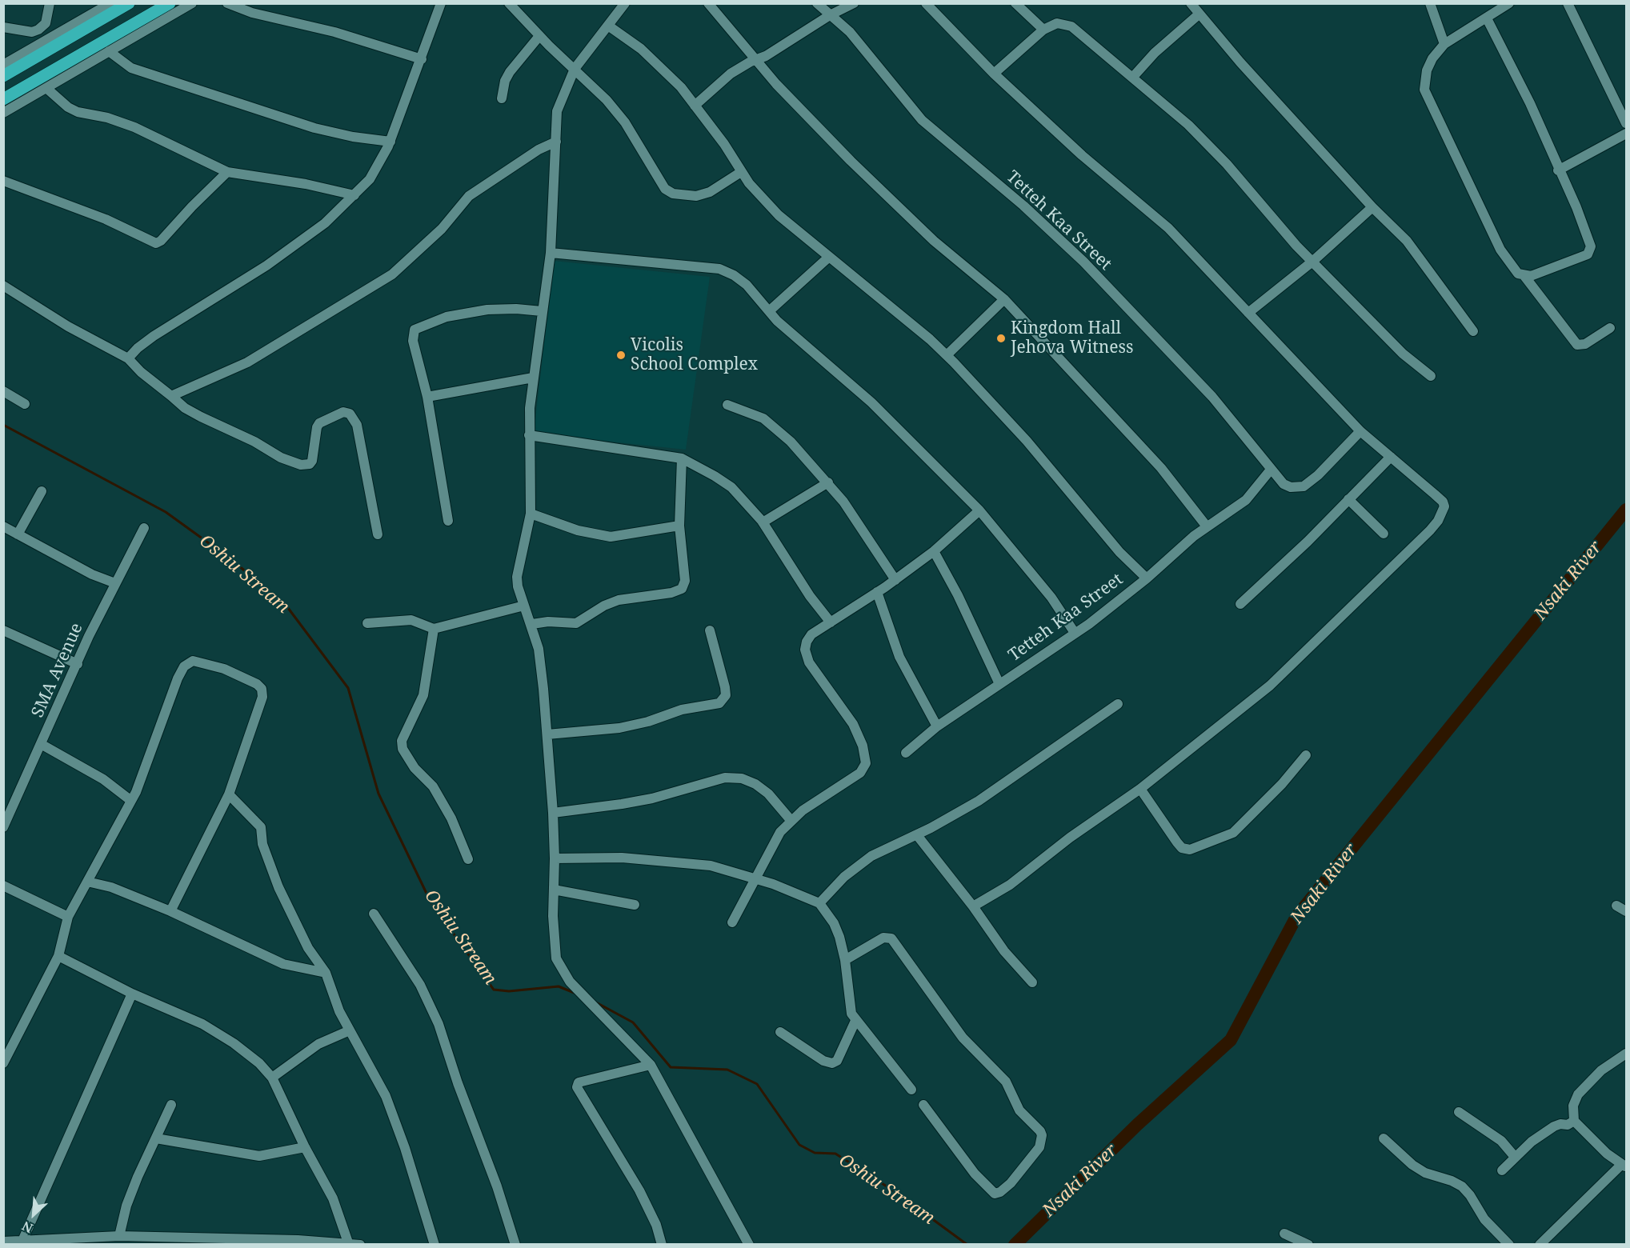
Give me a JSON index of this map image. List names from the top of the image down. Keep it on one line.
{"streets":{"street":["Tetteh Kaa Street","SMA Avenue"]},"water":["Oshiu Stream","Nsaki River"],"places":["Kingdom Hall Jehova Witness","Vicolis School Complex"],"north":"bottom left"}
